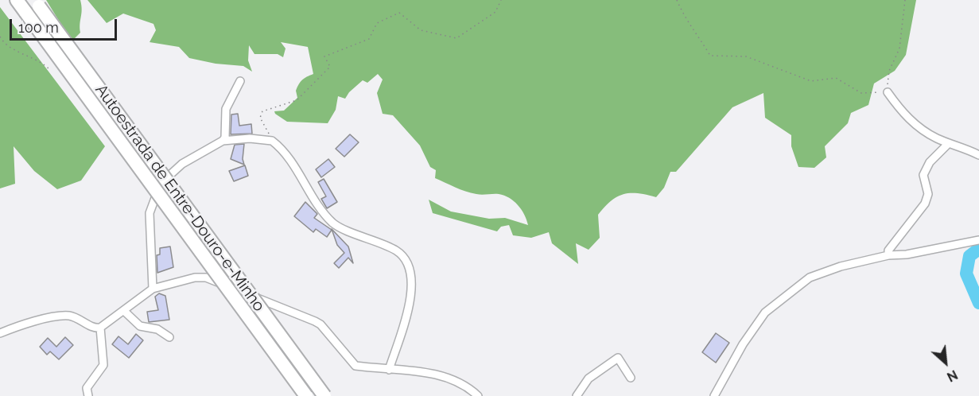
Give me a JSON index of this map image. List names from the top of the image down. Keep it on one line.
{"streets":{"highway":["Autoestrada de Entre-Douro-e-Minho"]},"scale_bar":"100 m","north":"bottom right"}
